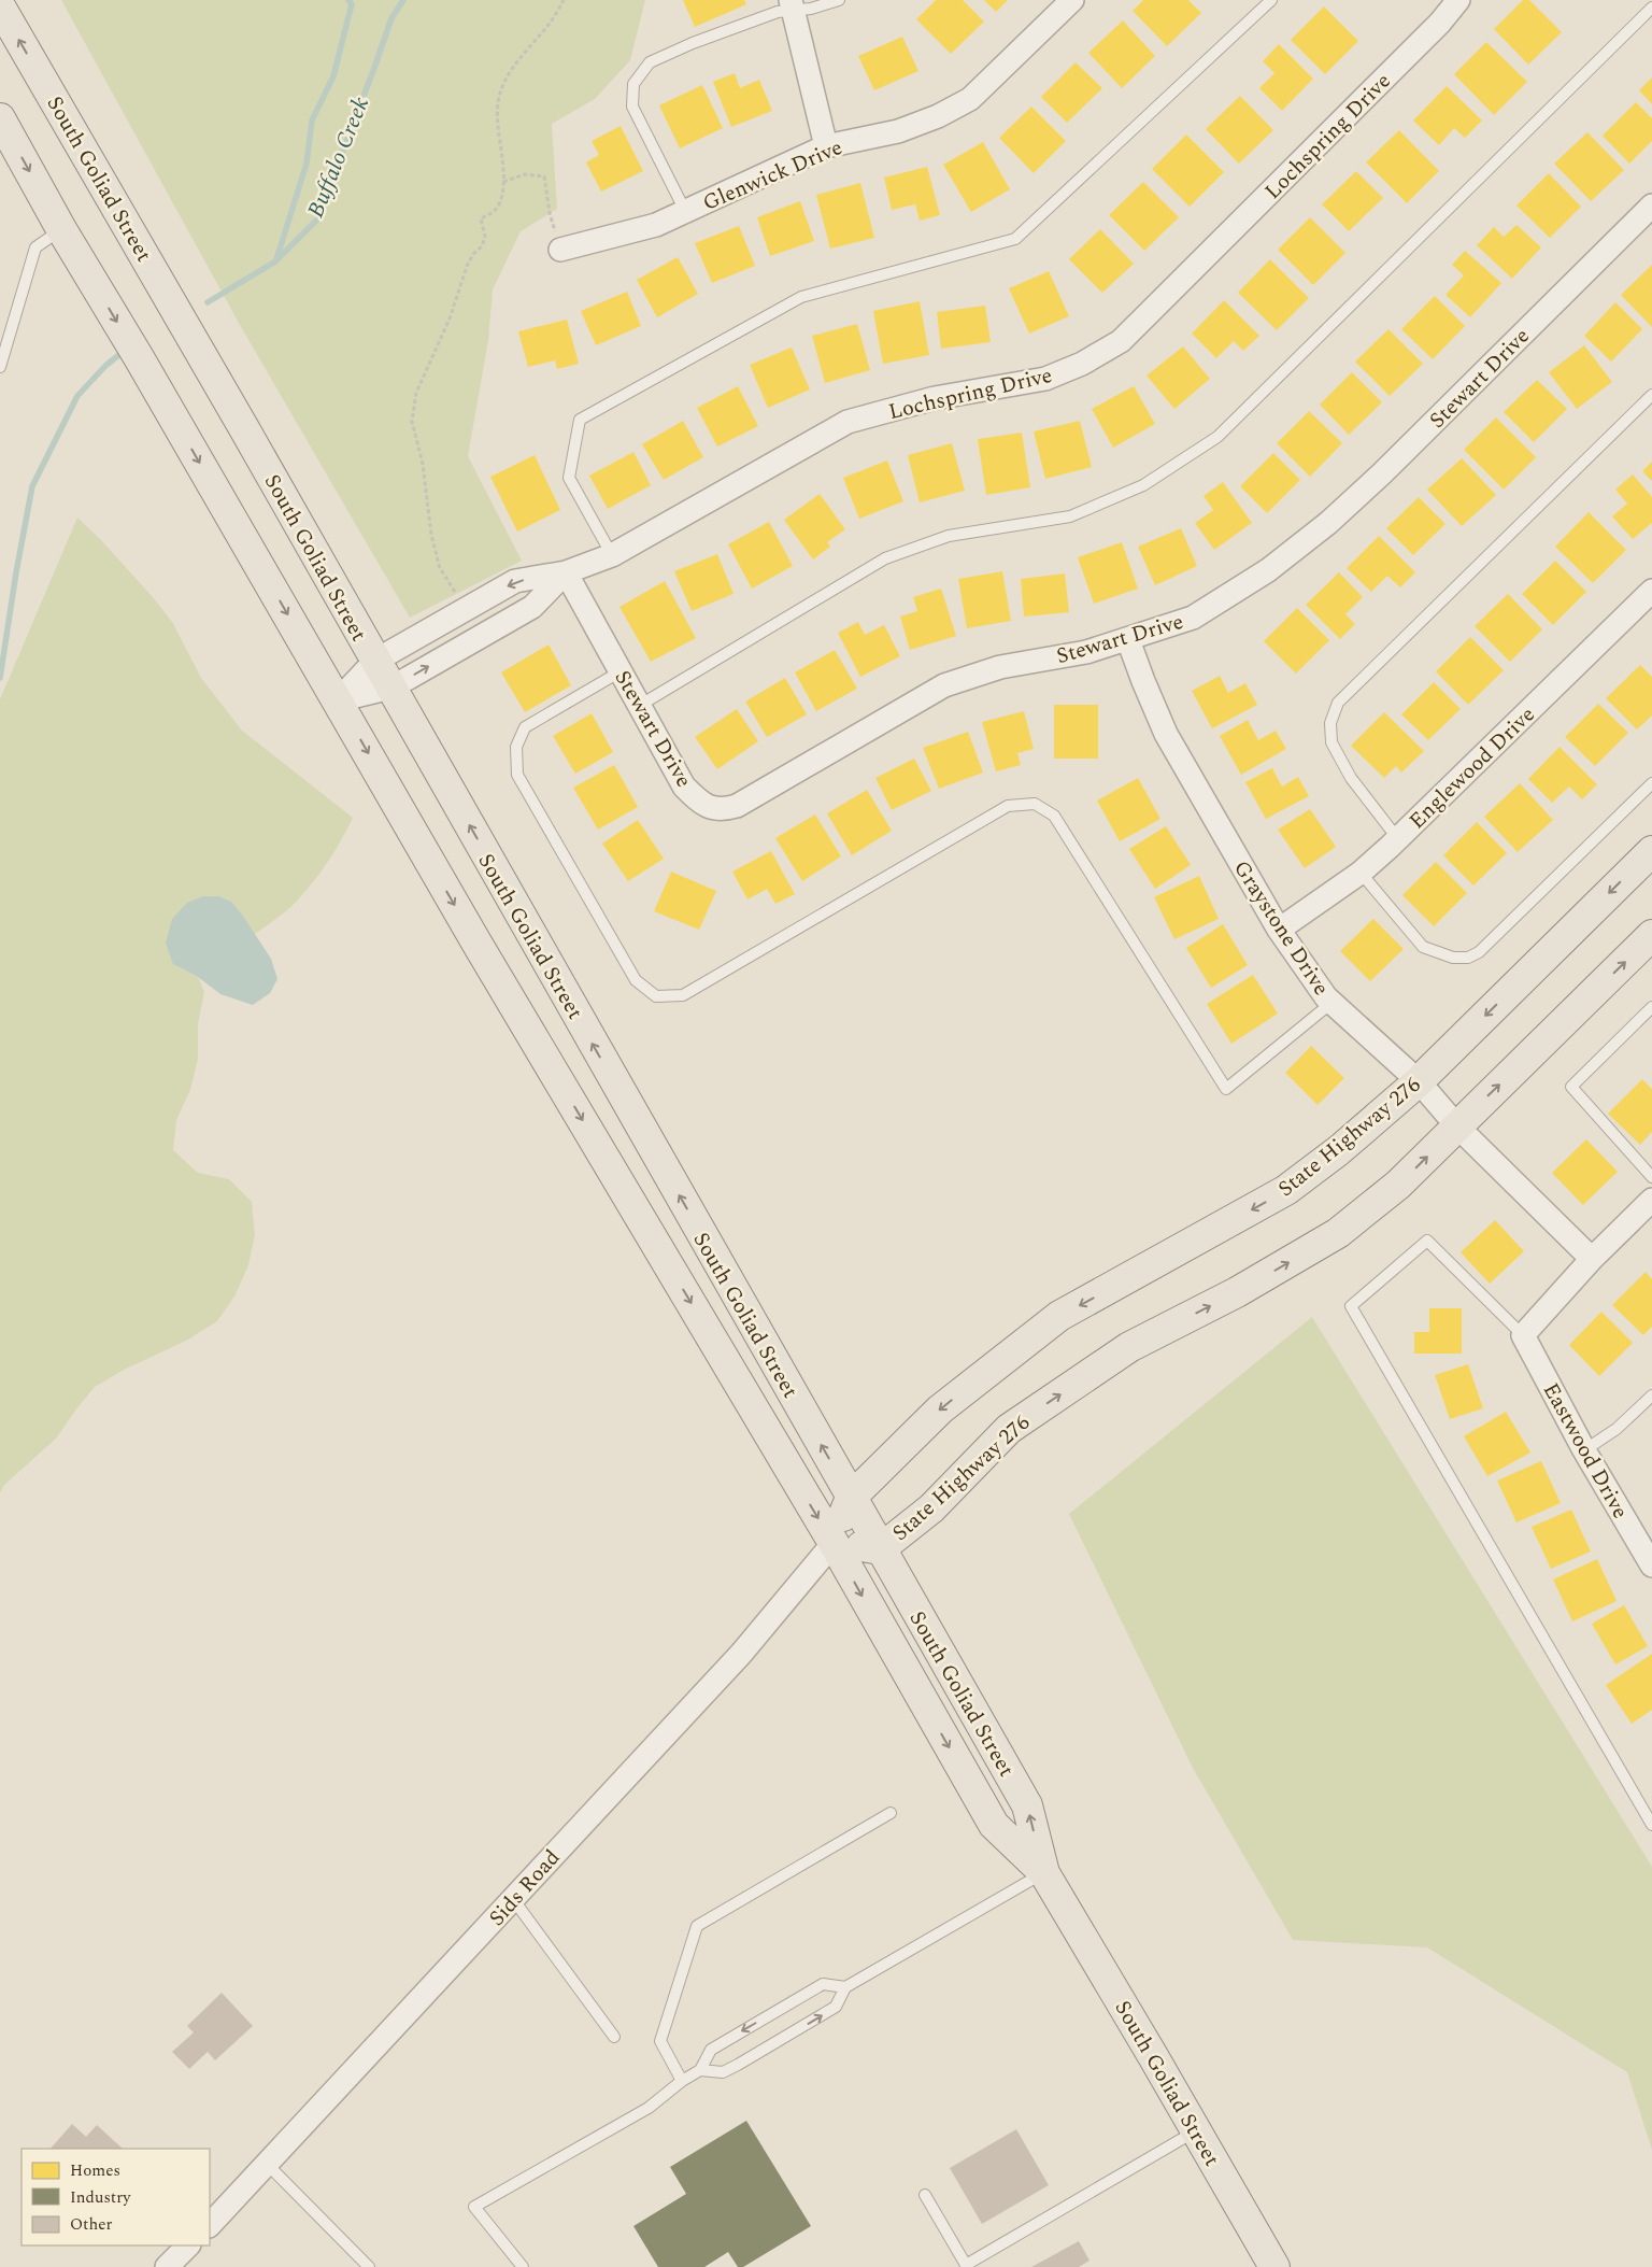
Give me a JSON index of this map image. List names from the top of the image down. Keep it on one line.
{"streets":{"main road":["South Goliad Street","State Highway 276"],"street":["Lochspring Drive","Glenwick Drive","Stewart Drive","Englewood Drive","Graystone Drive","Eastwood Drive","Sids Road"]},"crossings":[["Lochspring Drive","South Goliad Street"],["Lochspring Drive","Stewart Drive"],["South Goliad Street","State Highway 276"],["South Goliad Street","Sids Road"],["Stewart Drive","Graystone Drive"],["Englewood Drive","Graystone Drive"],["Graystone Drive","State Highway 276"],["State Highway 276","Sids Road"]],"water":["Buffalo Creek"],"legend":["Homes","Industry","Other"]}
